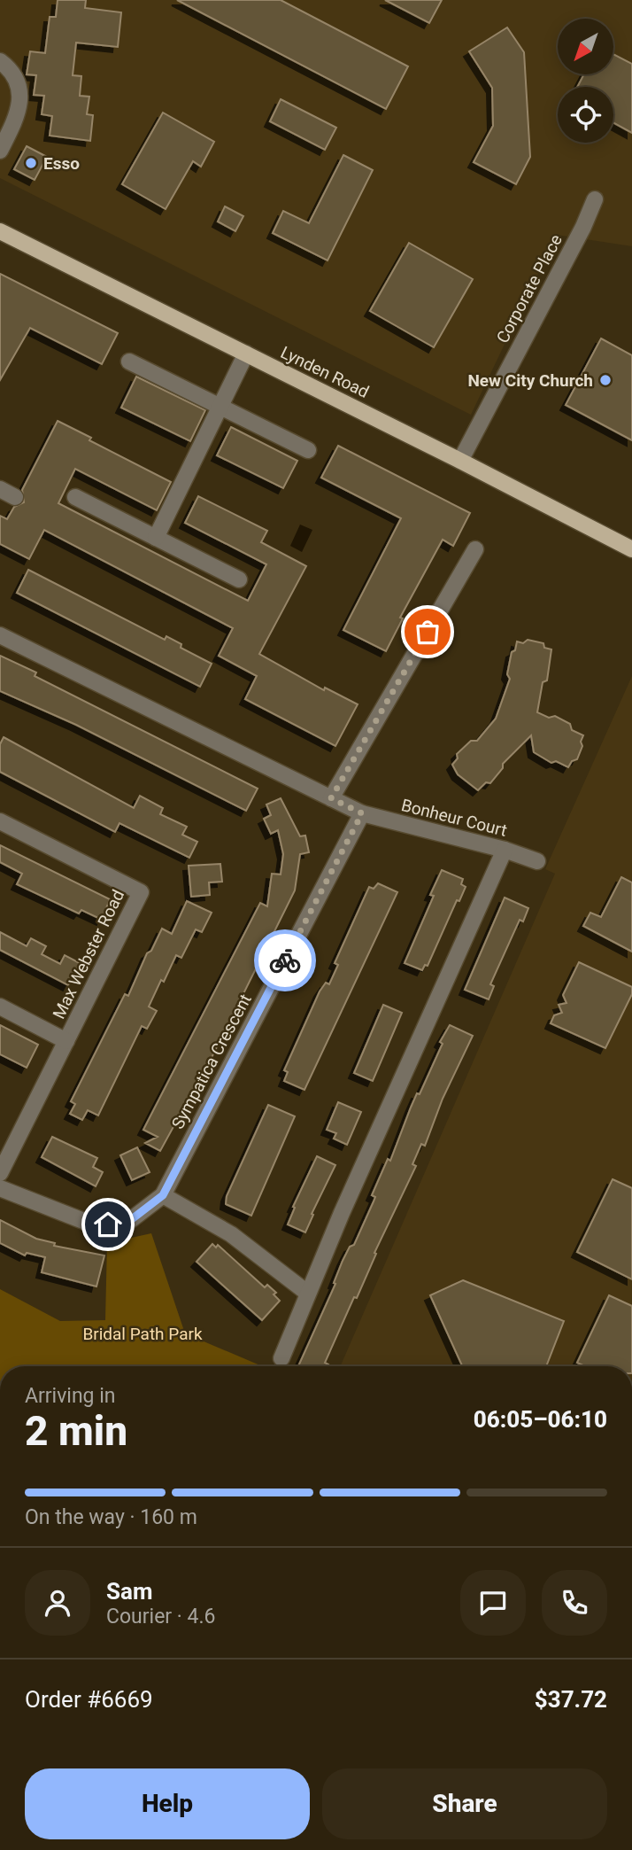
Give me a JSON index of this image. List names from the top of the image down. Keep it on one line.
{"streets":{"main road":["Lynden Road"],"street":["Corporate Place","Bonheur Court","Max Webster Road","Sympatica Crescent"]},"crossings":[["Corporate Place","Lynden Road"],["Bonheur Court","Sympatica Crescent"]],"parks":["Bridal Path Park"],"places":["Esso","New City Church"],"north":"bottom left","page":{"heading":["2 min","Arriving in","06:05–06:10"],"panel":["Sam","Courier · 4.6","Order #6669","$37.72"],"bar":"On the way · 160 m","buttons":["Help","Share"]}}
